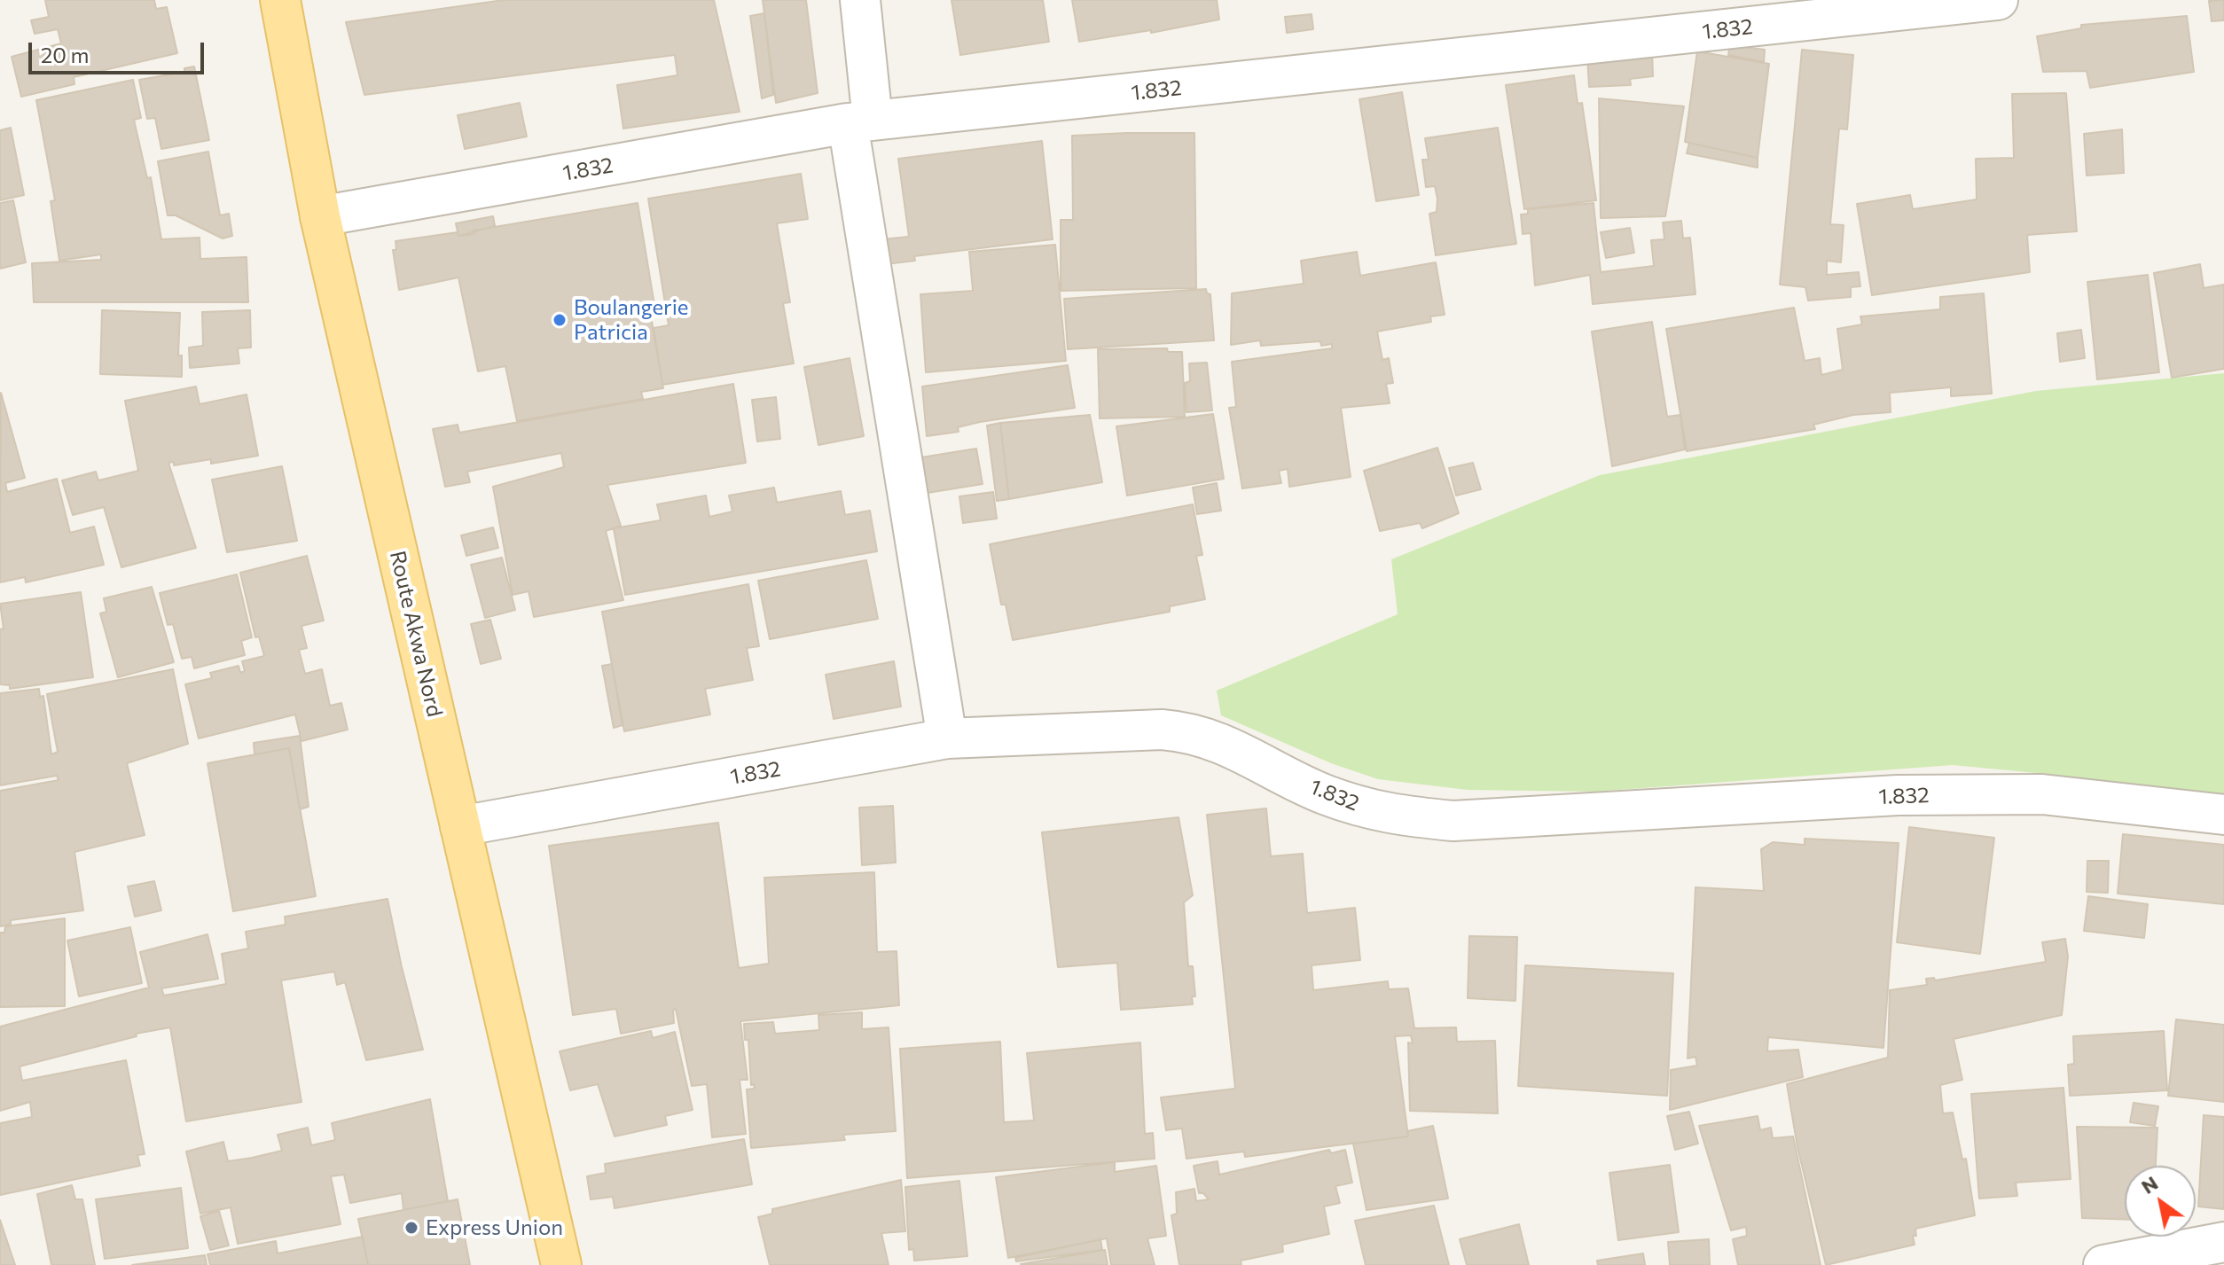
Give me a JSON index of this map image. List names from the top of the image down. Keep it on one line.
{"streets":{"main road":["Route Akwa Nord"],"street":["1.832"]},"crossings":[["1.832","Route Akwa Nord"]],"places":["Boulangerie Patricia","Express Union"],"scale_bar":"20 m","north":"top left"}
